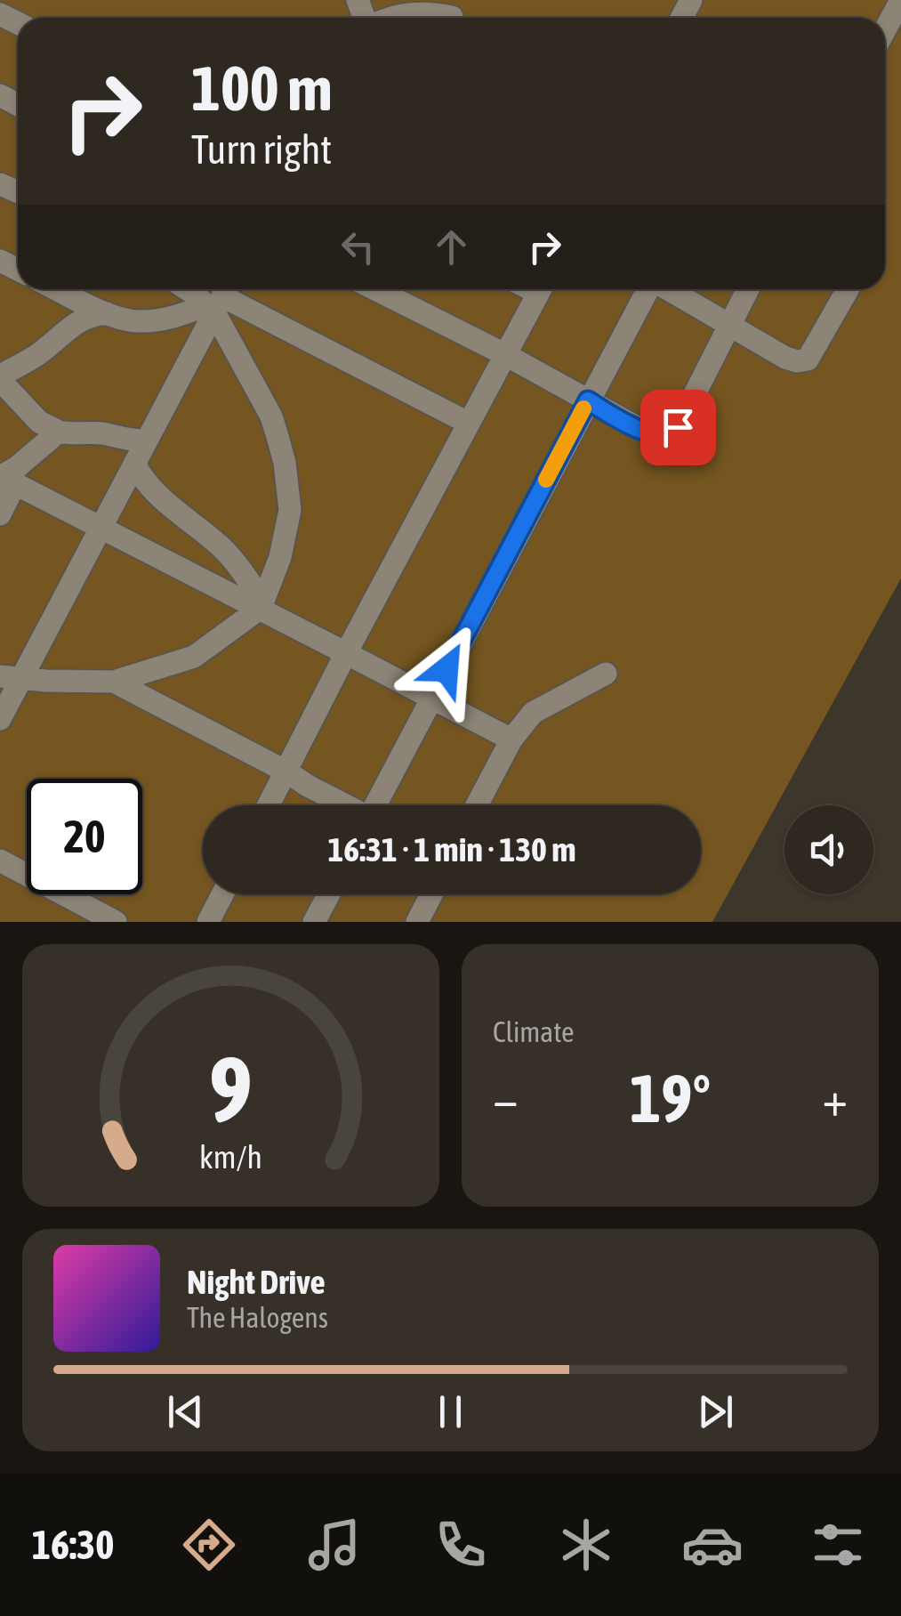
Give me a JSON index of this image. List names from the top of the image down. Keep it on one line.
{"page":{"turn":["100 m","Turn right"],"limit":"20","trip":"16:31 · 1 min · 130 m","tile":"Climate","heat":["−","19°","+"],"song":["Night Drive","The Halogens"],"tabs":"16:30","gauge":["9","km/h"]}}
